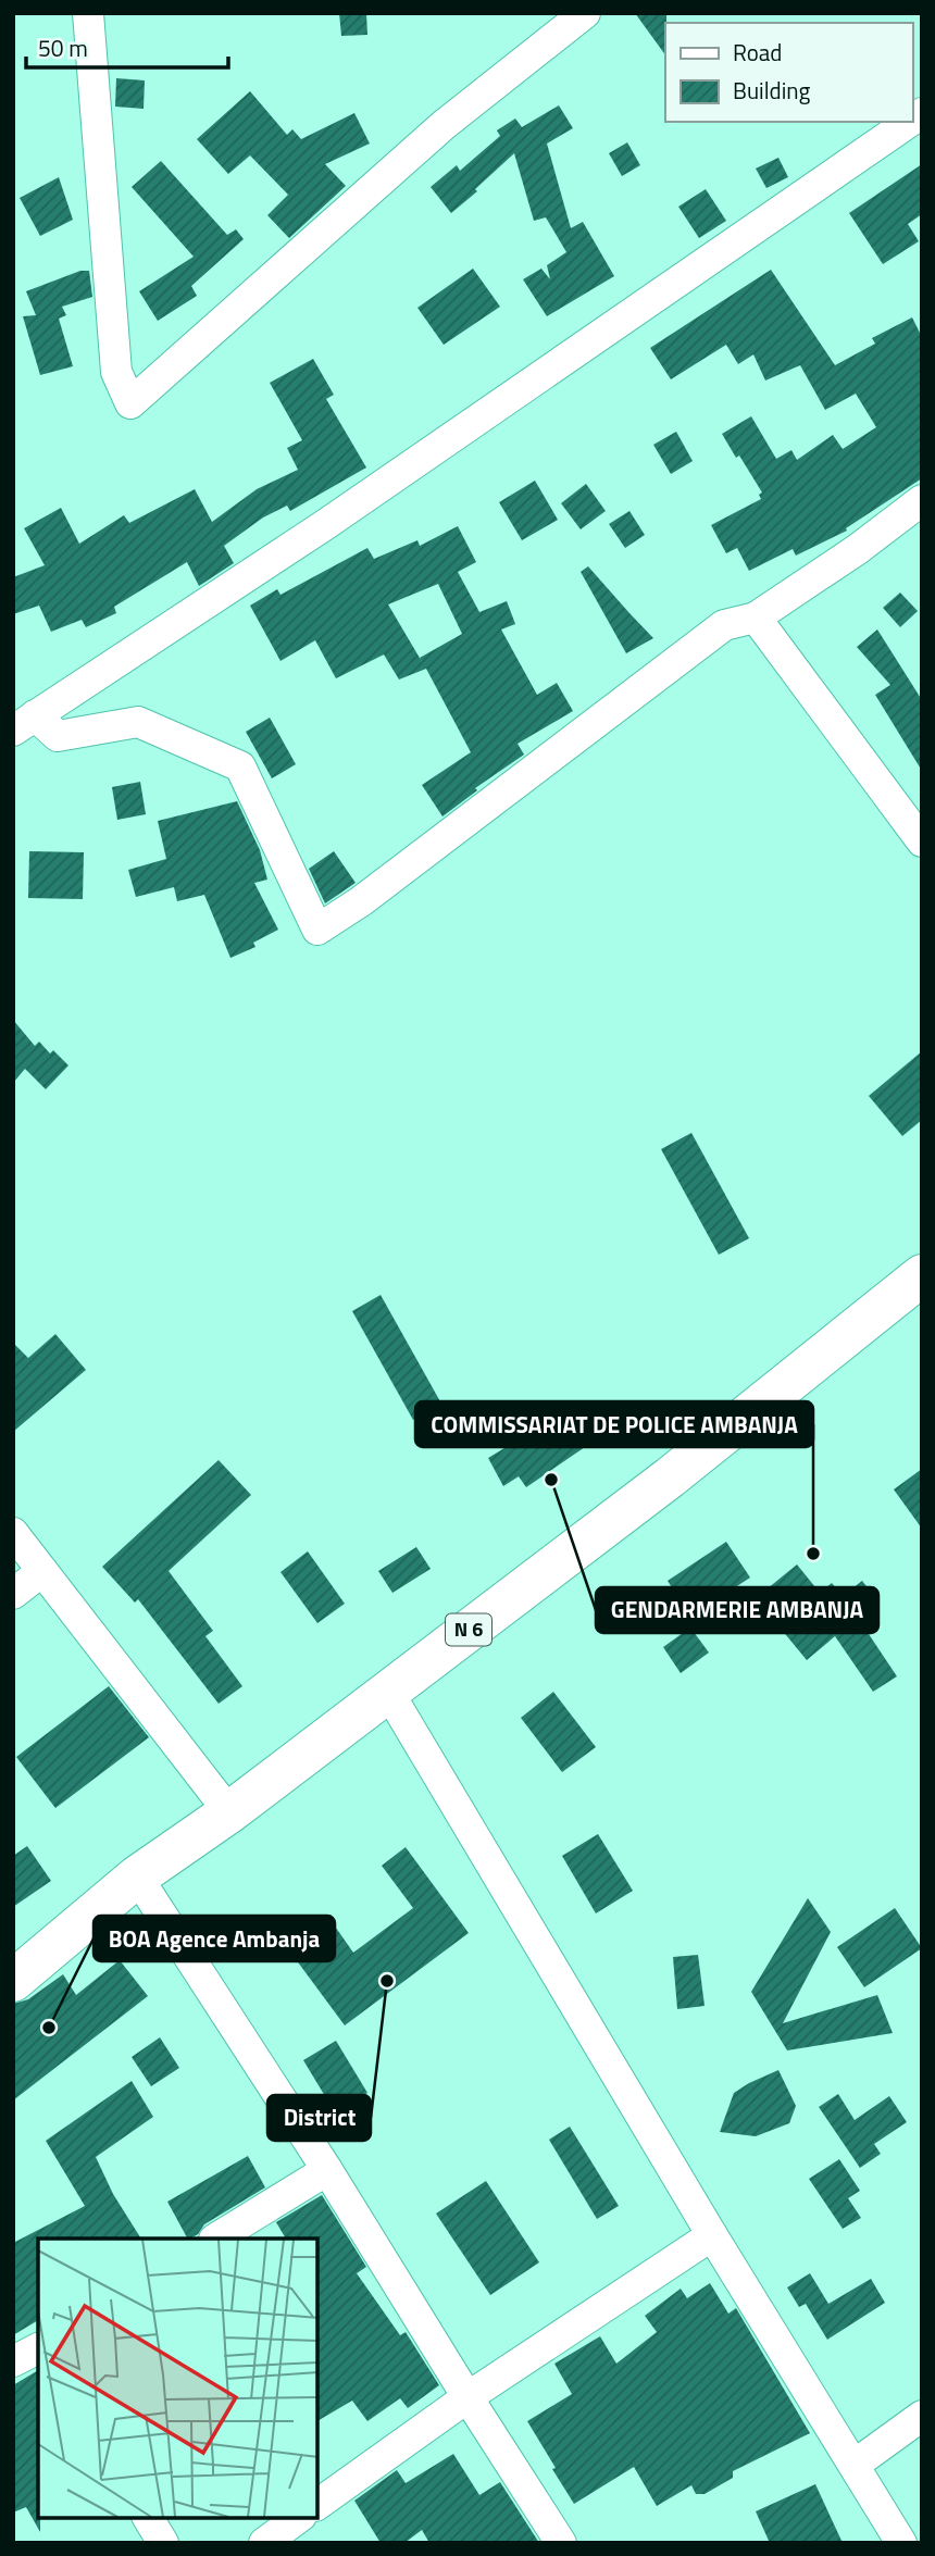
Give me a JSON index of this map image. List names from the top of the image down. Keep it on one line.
{"streets":{"main road":["N 6"]},"places":["GENDARMERIE AMBANJA","COMMISSARIAT DE POLICE AMBANJA","District","BOA Agence Ambanja"],"legend":["Road","Building"],"scale_bar":"50 m"}
